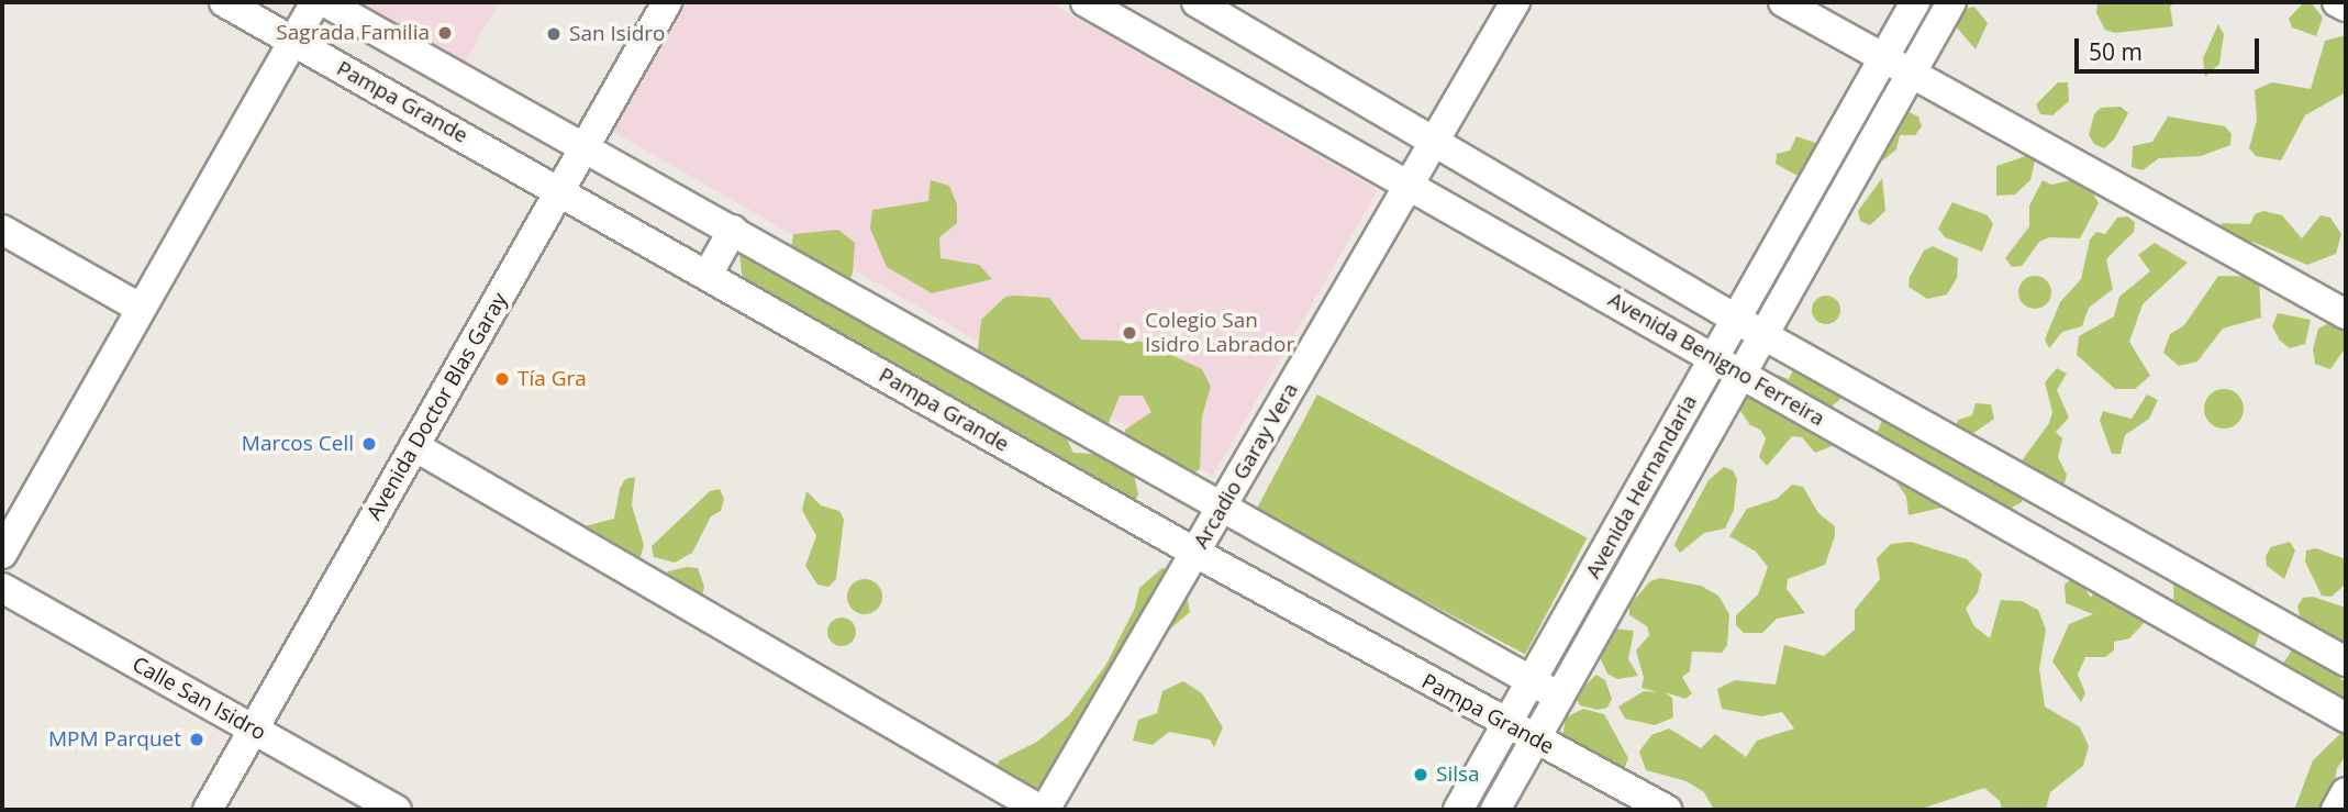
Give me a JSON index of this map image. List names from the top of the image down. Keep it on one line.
{"streets":{"street":["Pampa Grande","Avenida Benigno Ferreira","Avenida Doctor Blas Garay","Arcadio Garay Vera","Avenida Hernandaria","Calle San Isidro"]},"crossings":[["Pampa Grande","Avenida Doctor Blas Garay"],["Pampa Grande","Arcadio Garay Vera"],["Pampa Grande","Avenida Hernandaria"],["Avenida Benigno Ferreira","Arcadio Garay Vera"],["Avenida Benigno Ferreira","Avenida Hernandaria"],["Avenida Doctor Blas Garay","Calle San Isidro"]],"places":["Sagrada Familia","San Isidro","Colegio San Isidro Labrador","Tía Gra","Marcos Cell","MPM Parquet","Silsa"],"scale_bar":"50 m"}
